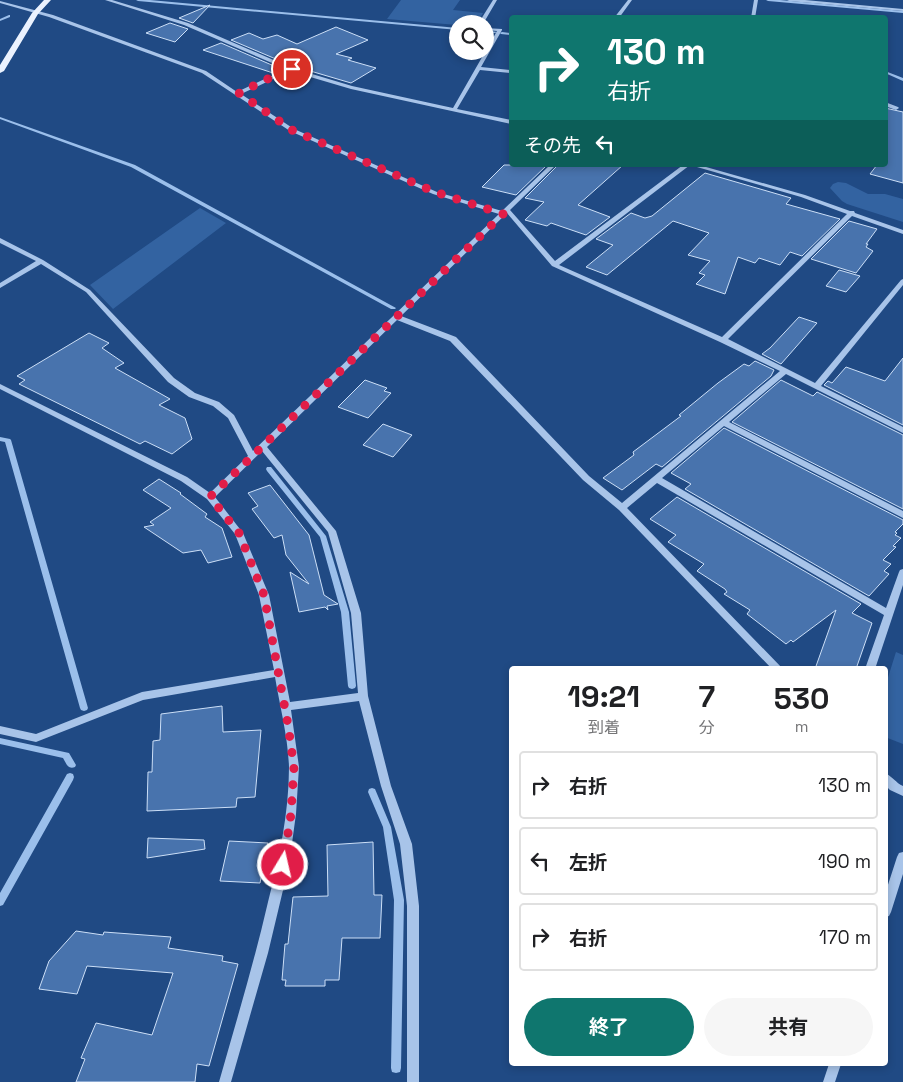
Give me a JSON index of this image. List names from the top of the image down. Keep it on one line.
{"page":{"turn":["130 m","右折"],"then":"その先","eta":["19:21","到着","7","分","530","m"],"list":[{"name":"右折","value":"130 m"},{"name":"左折","value":"190 m"},{"name":"右折","value":"170 m"}],"buttons":["終了","共有"]}}
